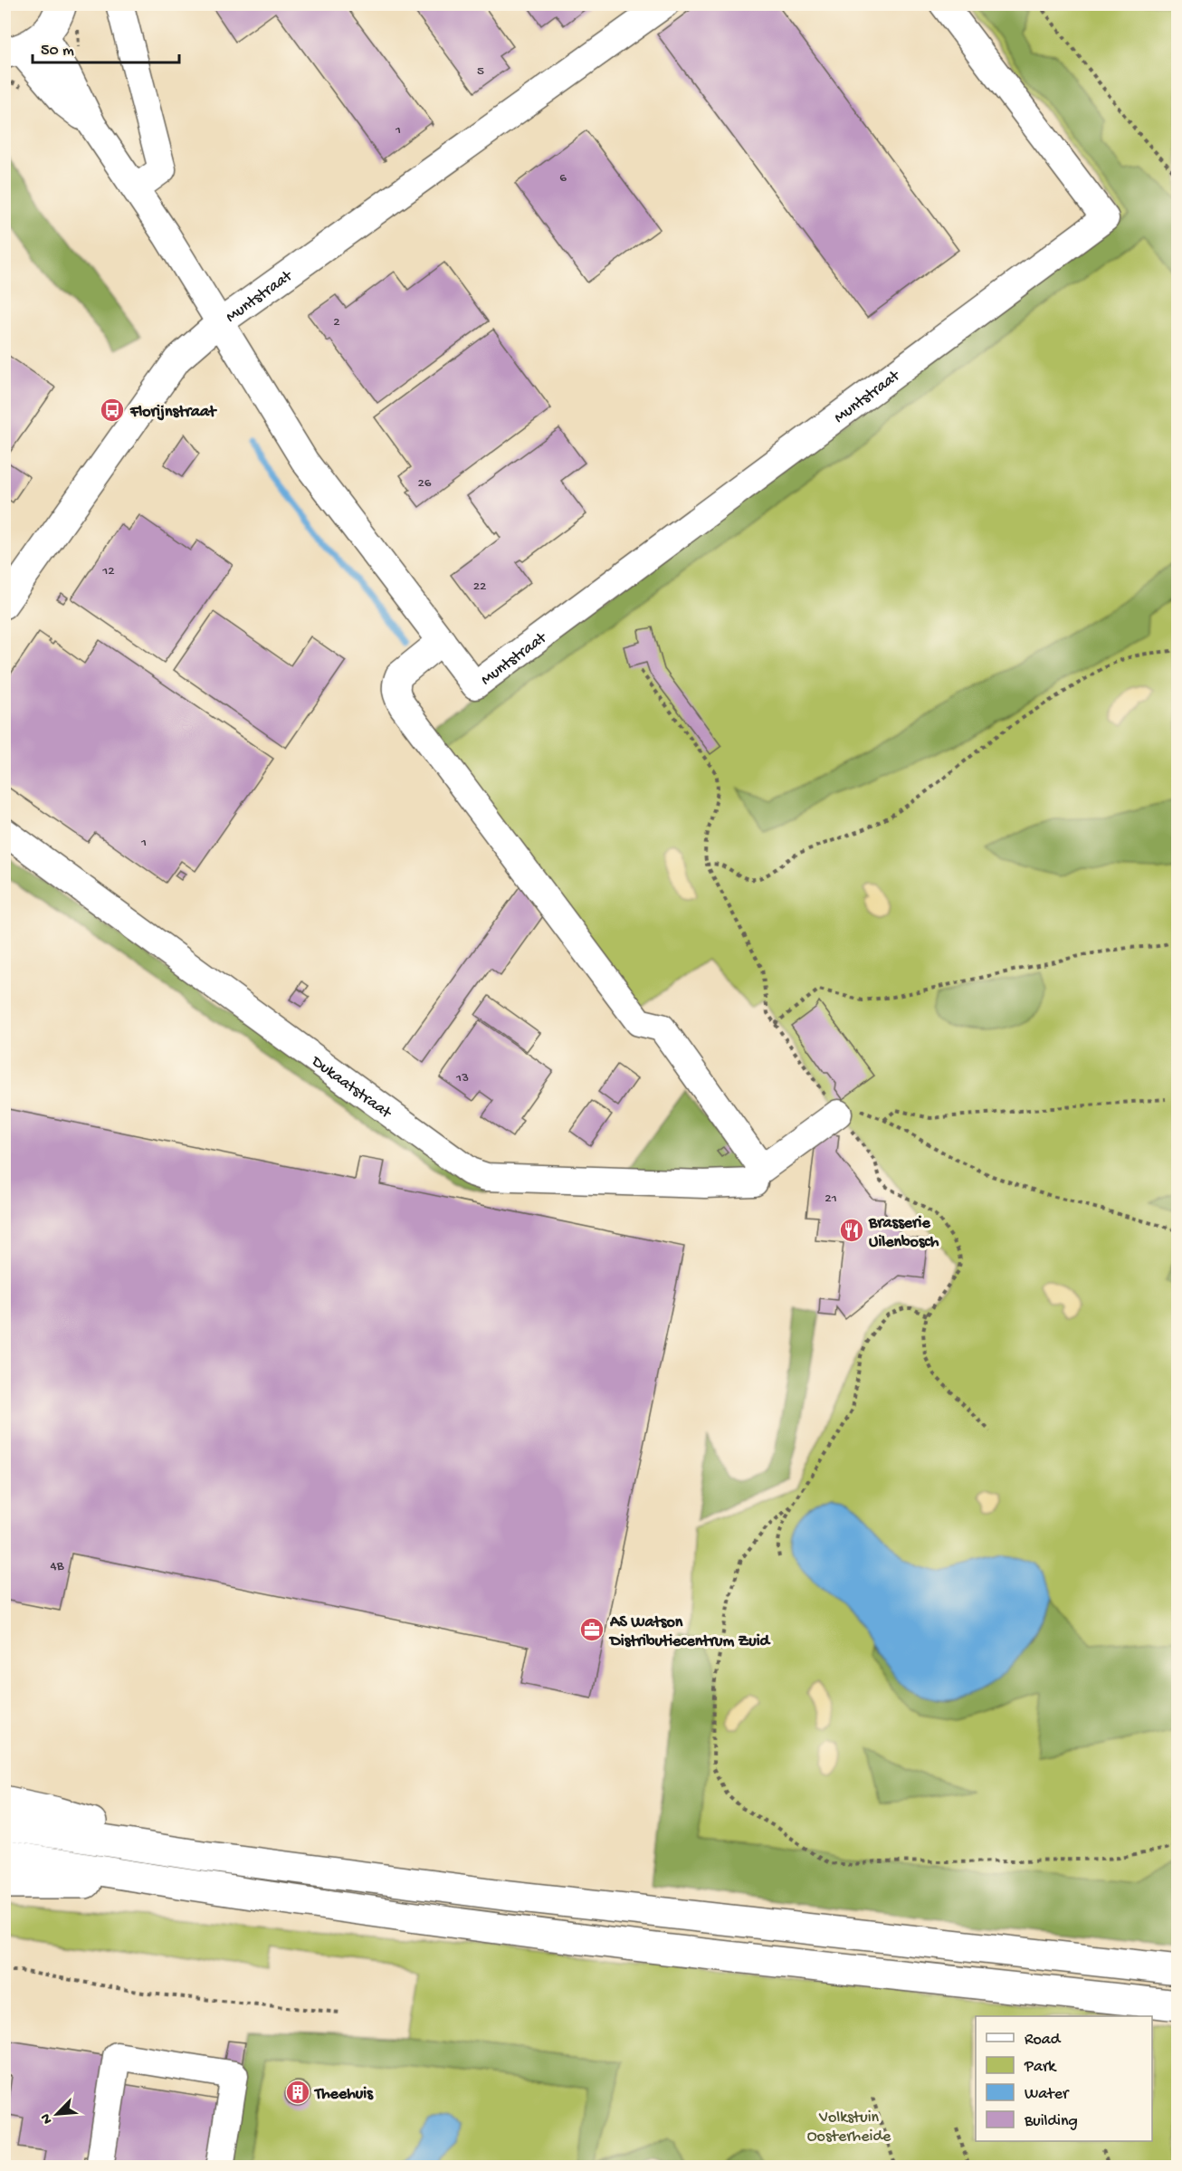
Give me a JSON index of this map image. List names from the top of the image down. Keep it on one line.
{"streets":{"street":["Muntstraat","Dukaatstraat"]},"parks":["Volkstuin Oosterheide"],"places":{"bus stop":["Florijnstraat"],"restaurant":["Brasserie Uilenbosch"],"office":["AS Watson Distributiecentrum Zuid"],"building":["Theehuis"]},"house_numbers":["5","1","6","2","26","12","22","1","13","21","4B"],"legend":["Road","Park","Water","Building"],"scale_bar":"50 m","north":"bottom left"}
